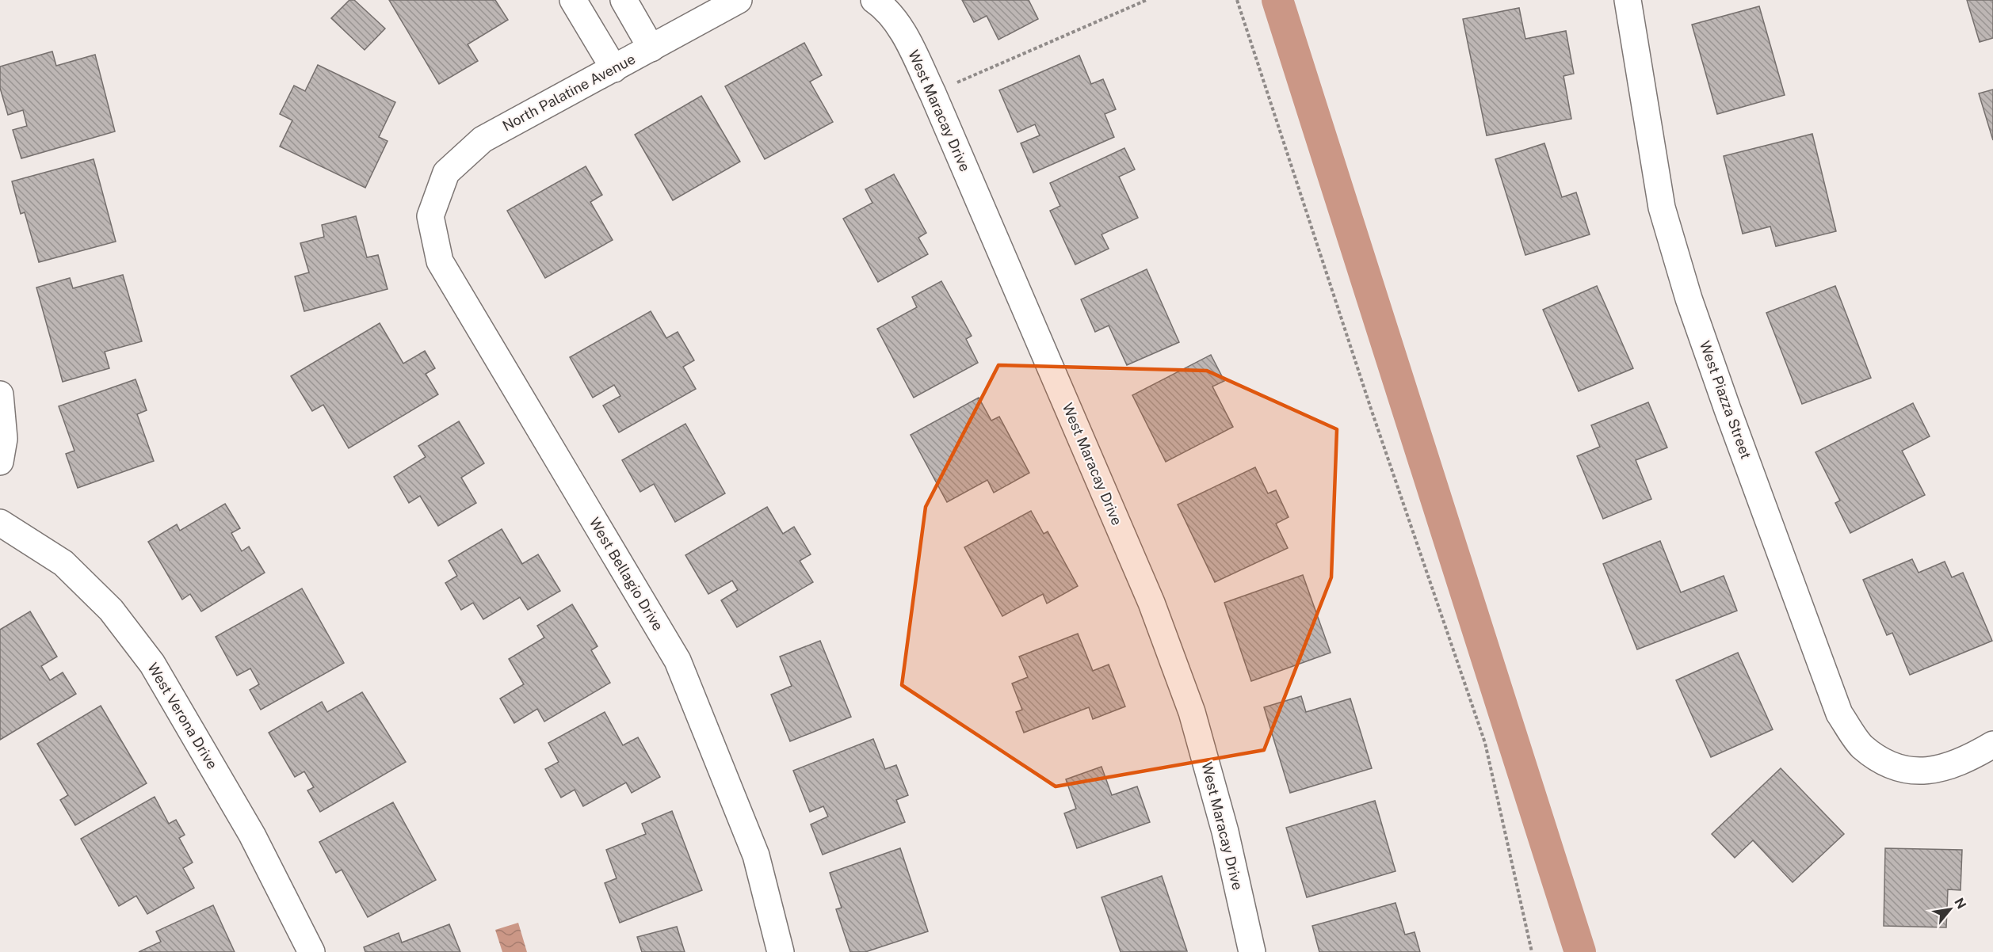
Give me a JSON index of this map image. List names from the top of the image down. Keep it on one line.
{"streets":{"street":["North Palatine Avenue","West Maracay Drive","West Piazza Street","West Bellagio Drive","West Verona Drive"]},"crossings":[["North Palatine Avenue","West Bellagio Drive"]],"north":"top right"}
